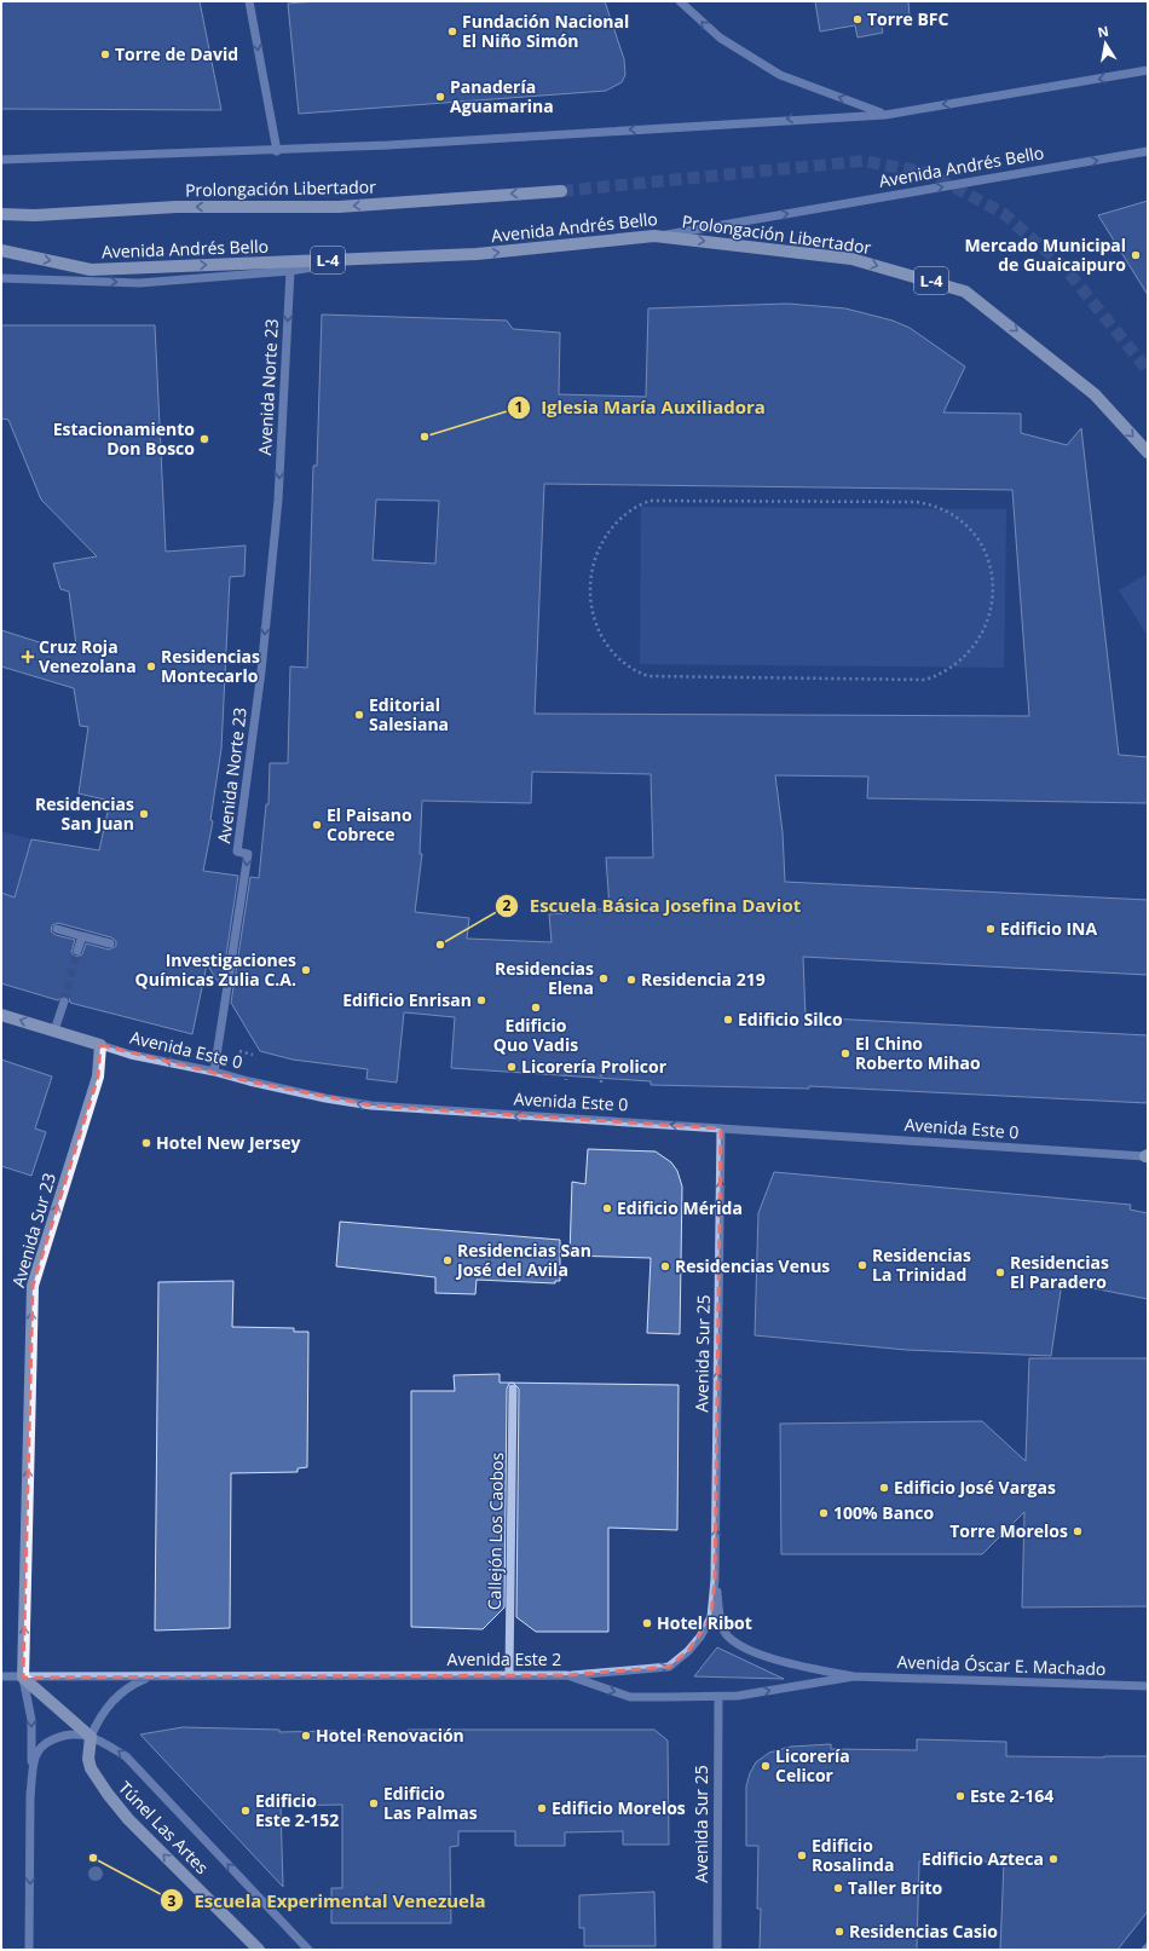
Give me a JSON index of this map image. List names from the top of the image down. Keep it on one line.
{"streets":{"main road":["Avenida Andrés Bello","Prolongación Libertador","L-4","Avenida Este 0","Avenida Sur 23","Túnel Las Artes"],"street":["Avenida Norte 23","Avenida Sur 25","Callejón Los Caobos","Avenida Este 2","Avenida Óscar E. Machado"]},"crossings":[["Avenida Andrés Bello","Prolongación Libertador"],["Avenida Andrés Bello","L-4"],["L-4","Avenida Norte 23"],["Avenida Norte 23","Avenida Este 0"],["Avenida Este 0","Avenida Sur 23"],["Avenida Este 0","Avenida Sur 25"],["Avenida Sur 23","Avenida Este 2"],["Avenida Sur 25","Avenida Este 2"],["Avenida Sur 25","Avenida Óscar E. Machado"],["Callejón Los Caobos","Avenida Este 2"],["Avenida Este 2","Avenida Óscar E. Machado"],["Avenida Este 2","Túnel Las Artes"]],"one_way":["Avenida Norte 23","Avenida Este 0","Avenida Sur 25","Túnel Las Artes"],"places":{"other":["Torre BFC","Fundación Nacional El Niño Simón","Torre de David","Panadería Aguamarina","Mercado Municipal de Guaicaipuro","Iglesia María Auxiliadora","Estacionamiento Don Bosco","Residencias Montecarlo","Editorial Salesiana","Residencias San Juan","El Paisano Cobrece","Edificio INA","Escuela Básica Josefina Daviot","Investigaciones Químicas Zulia C.A.","Residencias Elena","Residencia 219","Edificio Enrisan","Edificio Quo Vadis","Edificio Silco","El Chino Roberto Mihao","Licorería Prolicor","Hotel New Jersey","Edificio Mérida","Residencias San José del Avila","Residencias La Trinidad","Residencias Venus","Residencias El Paradero","Edificio José Vargas","100% Banco","Torre Morelos","Hotel Ribot","Hotel Renovación","Licorería Celicor","Este 2-164","Edificio Las Palmas","Edificio Morelos","Edificio Este 2-152","Edificio Rosalinda","Escuela Experimental Venezuela","Edificio Azteca","Taller Brito","Residencias Casio"],"health":["Cruz Roja Venezolana"]},"north":"top"}
